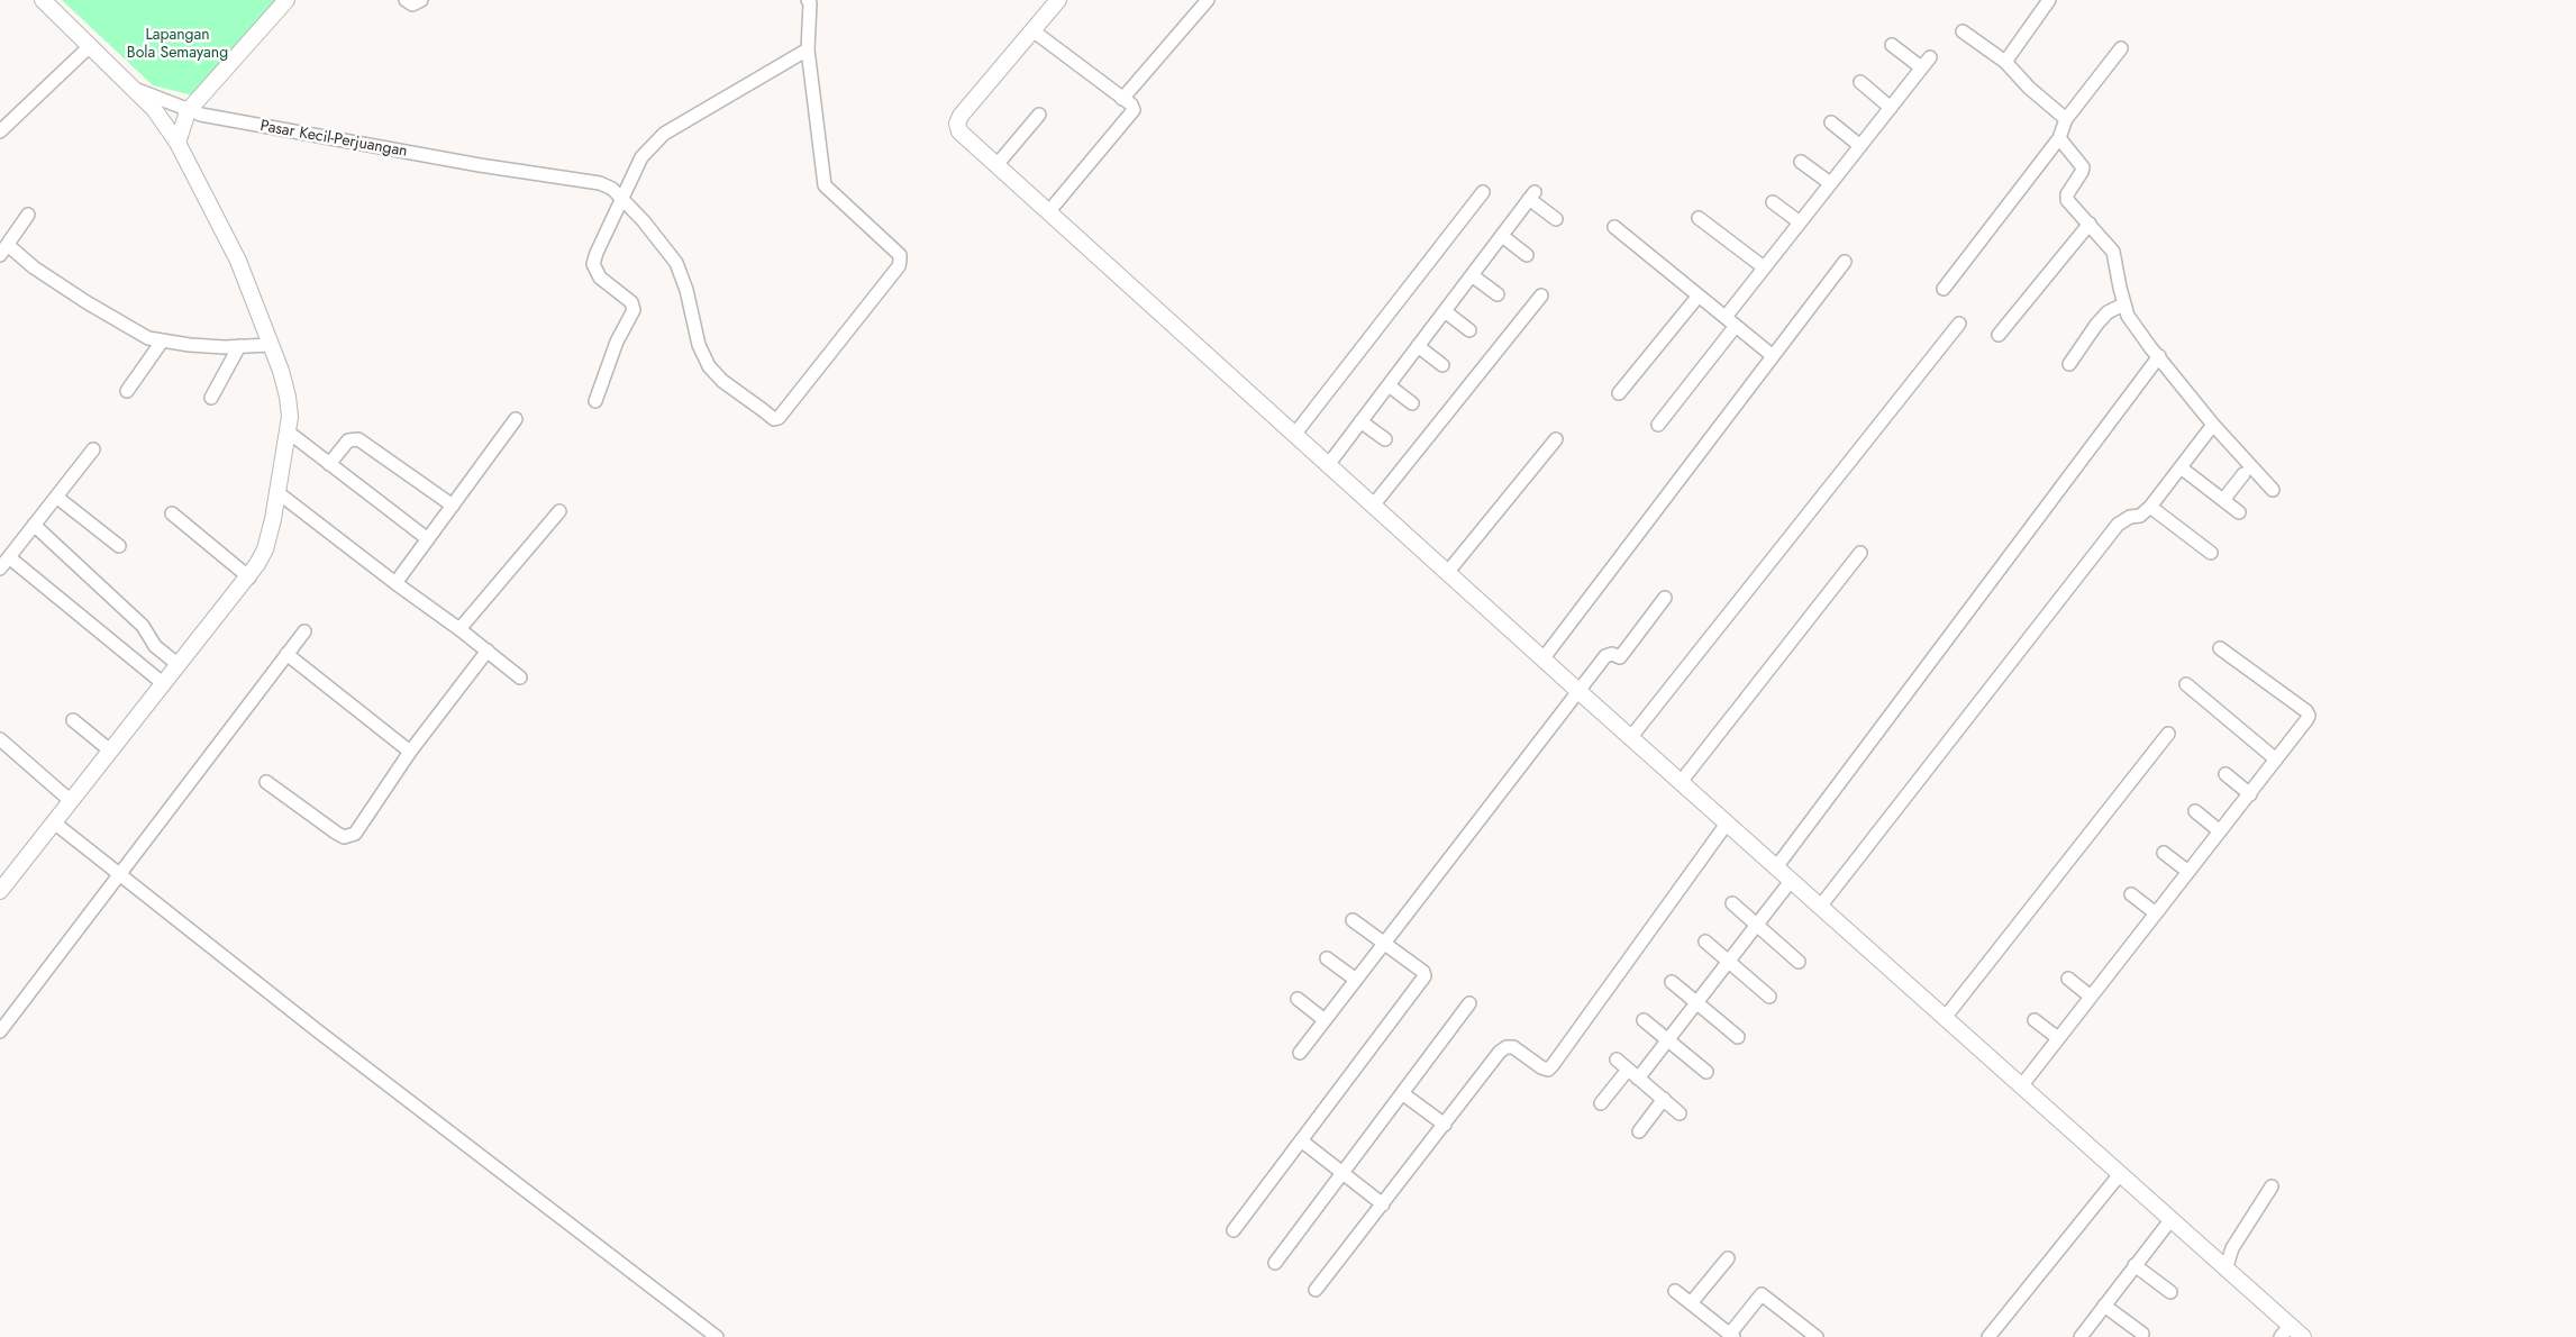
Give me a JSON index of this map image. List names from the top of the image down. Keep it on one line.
{"streets":{"street":["Pasar Kecil-Perjuangan"]},"parks":["Lapangan Bola Semayang"]}
